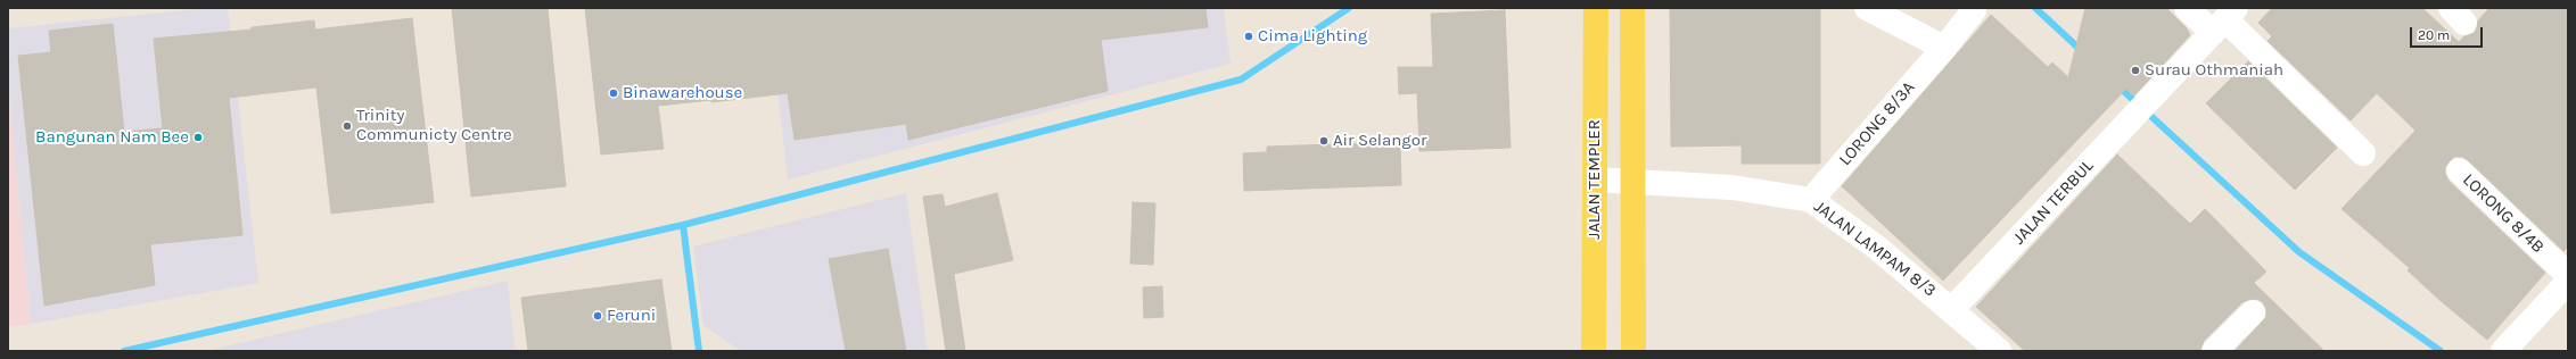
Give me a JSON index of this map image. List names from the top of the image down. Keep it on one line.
{"streets":{"main road":["JALAN TEMPLER"],"street":["LORONG 8/3A","JALAN TERBUL","LORONG 8/4B","JALAN LAMPAM 8/3"]},"crossings":[["LORONG 8/3A","JALAN LAMPAM 8/3"],["JALAN TEMPLER","JALAN LAMPAM 8/3"],["JALAN TERBUL","JALAN LAMPAM 8/3"]],"places":["Cima Lighting","Surau Othmaniah","Binawarehouse","Trinity Communicty Centre","Bangunan Nam Bee","Air Selangor","Feruni"],"scale_bar":"20 m"}
